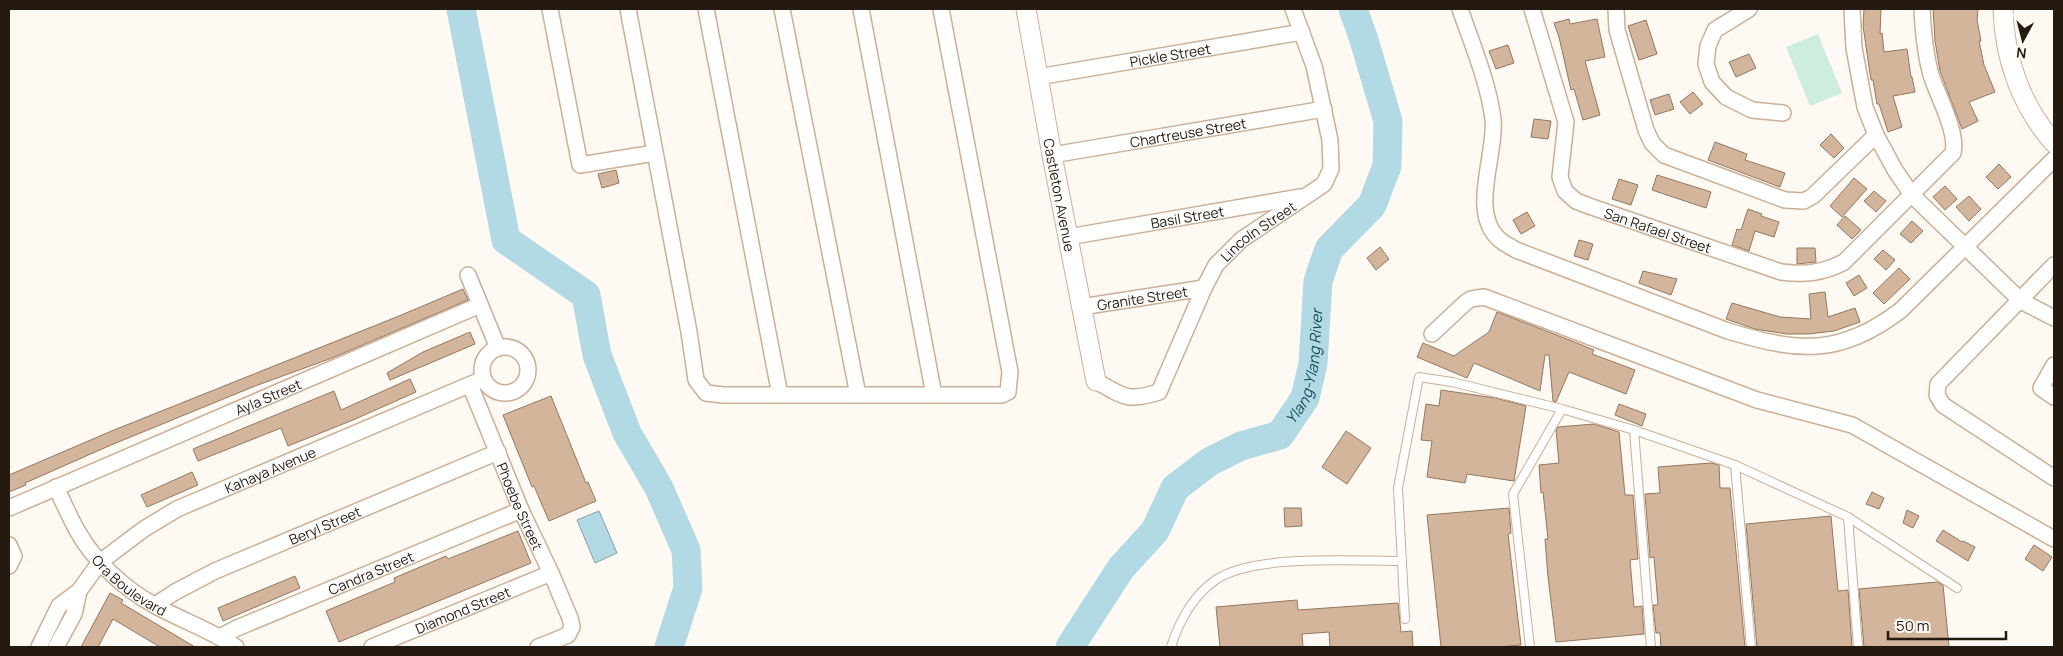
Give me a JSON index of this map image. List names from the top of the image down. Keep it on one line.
{"streets":{"street":["Pickle Street","Chartreuse Street","Castleton Avenue","Basil Street","San Rafael Street","Lincoln Street","Granite Street","Ayla Street","Kahaya Avenue","Phoebe Street","Beryl Street","Candra Street","Ora Boulevard","Diamond Street"]},"crossings":[["Pickle Street","Castleton Avenue"],["Pickle Street","Lincoln Street"],["Chartreuse Street","Castleton Avenue"],["Chartreuse Street","Lincoln Street"],["Castleton Avenue","Basil Street"],["Castleton Avenue","Lincoln Street"],["Castleton Avenue","Granite Street"],["Basil Street","Lincoln Street"],["Lincoln Street","Granite Street"],["Ayla Street","Ora Boulevard"],["Kahaya Avenue","Phoebe Street"],["Kahaya Avenue","Ora Boulevard"],["Phoebe Street","Beryl Street"],["Phoebe Street","Candra Street"],["Phoebe Street","Diamond Street"],["Beryl Street","Ora Boulevard"],["Candra Street","Ora Boulevard"]],"water":["Ylang-Ylang River"],"scale_bar":"50 m","north":"bottom"}
